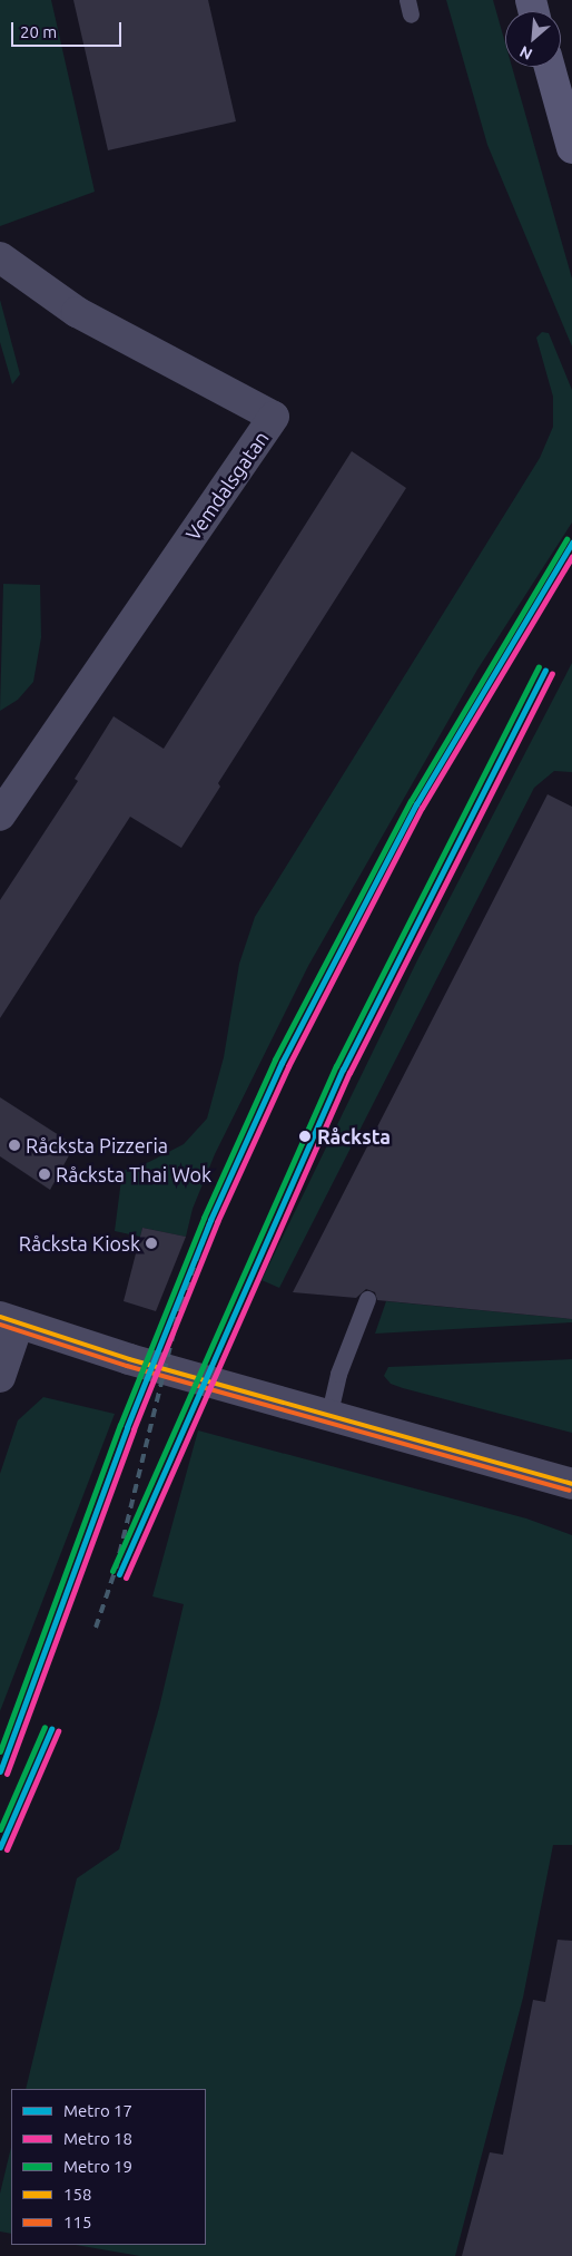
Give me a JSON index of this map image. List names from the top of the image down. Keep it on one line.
{"streets":{"street":["Vemdalsgatan"]},"places":["Råcksta","Råcksta Pizzeria","Råcksta Thai Wok","Råcksta Kiosk"],"lines":["metro line 19","metro line 17","metro line 18","transit line 158","transit line 115"],"legend":["Metro 17","Metro 18","Metro 19","158","115"],"scale_bar":"20 m","north":"bottom left"}
